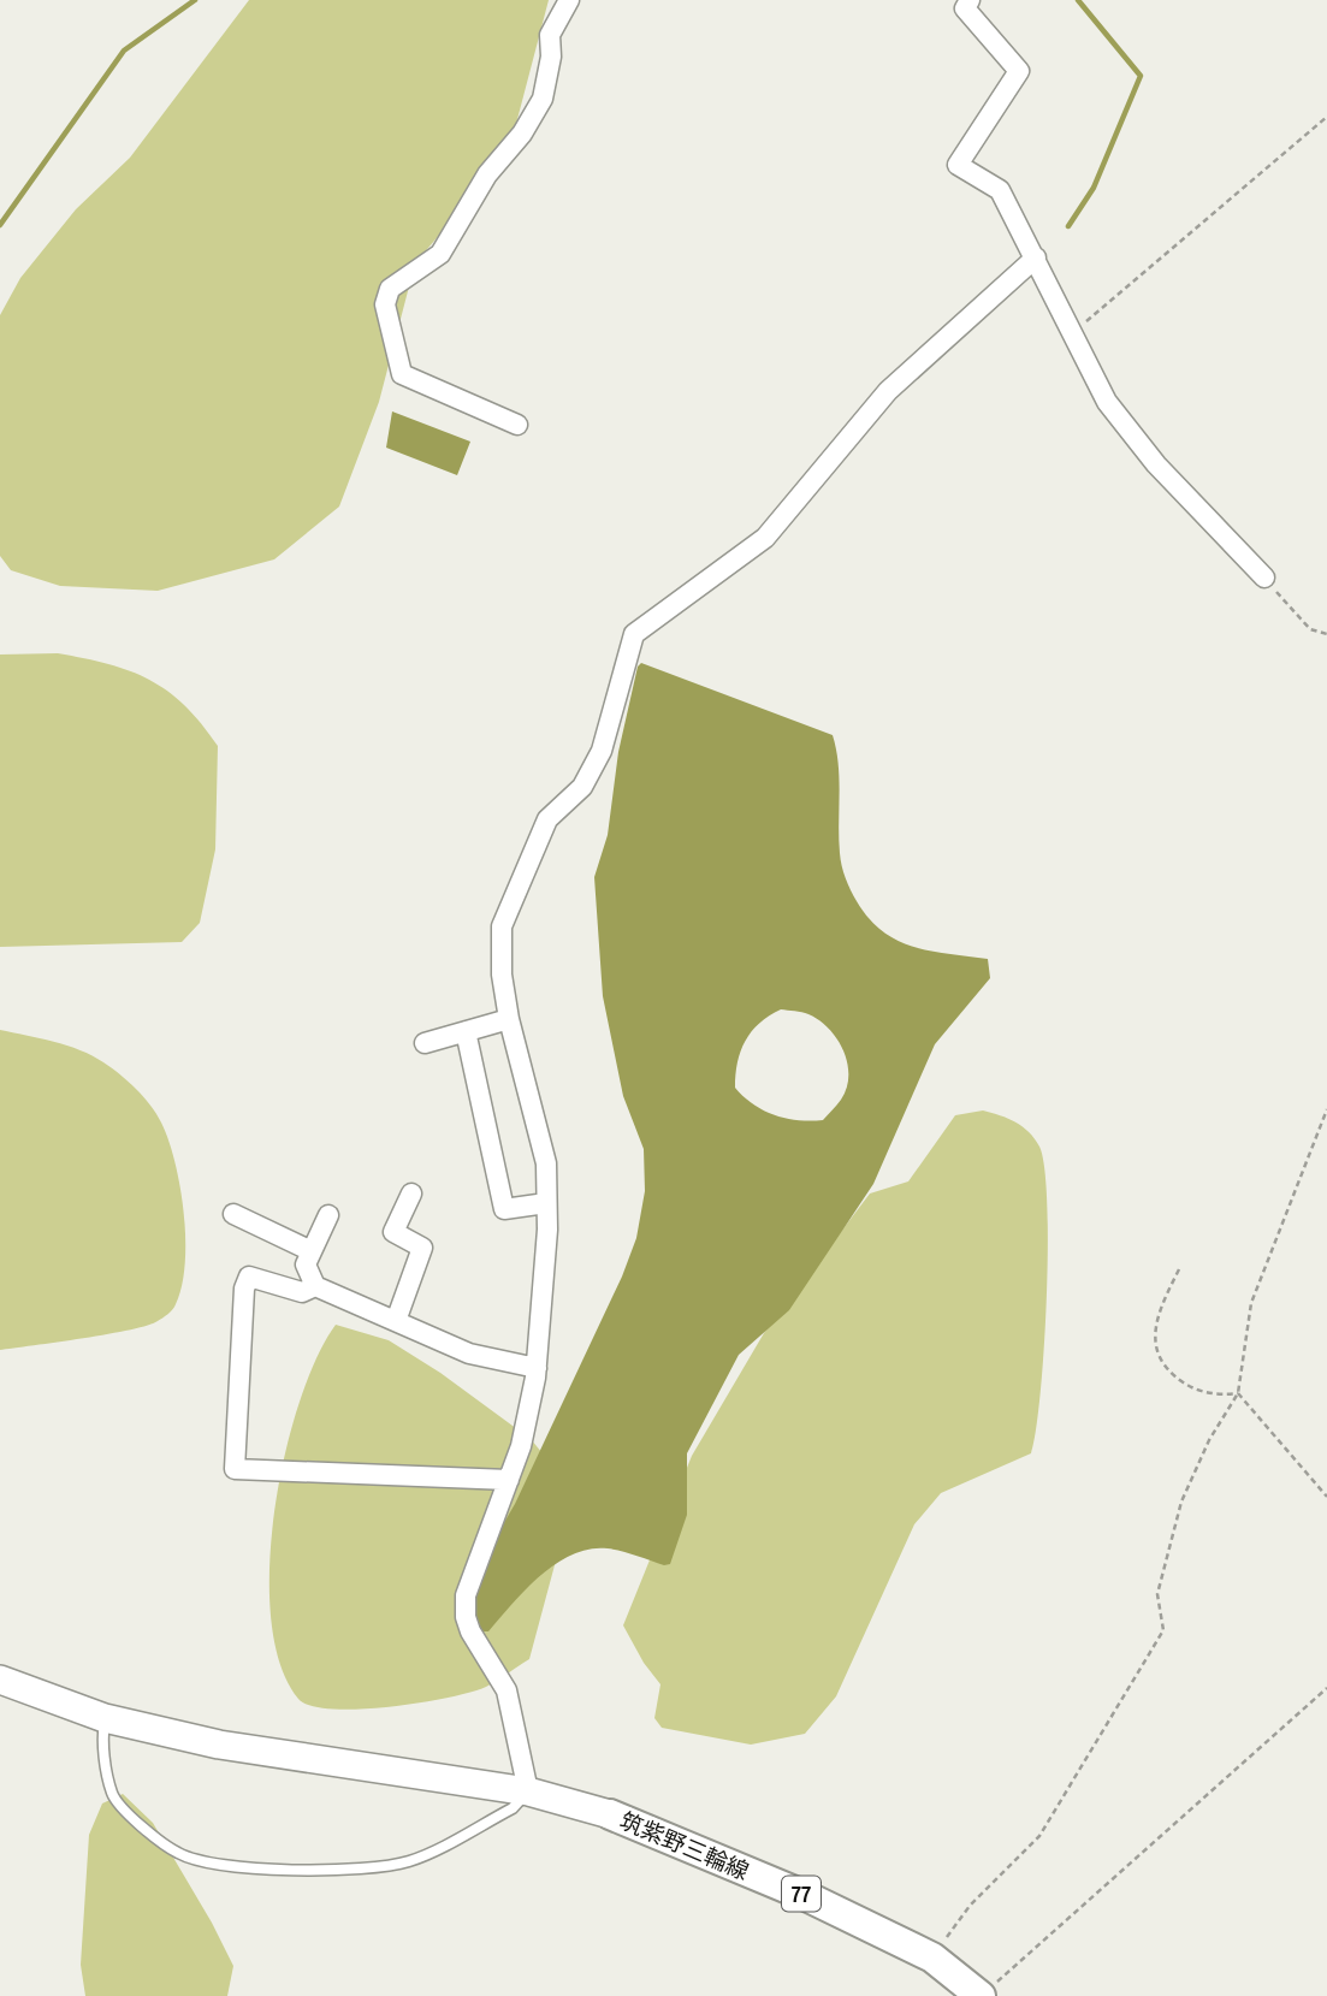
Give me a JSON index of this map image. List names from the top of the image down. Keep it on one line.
{"streets":{"main road":["筑紫野三輪線","77"]}}
